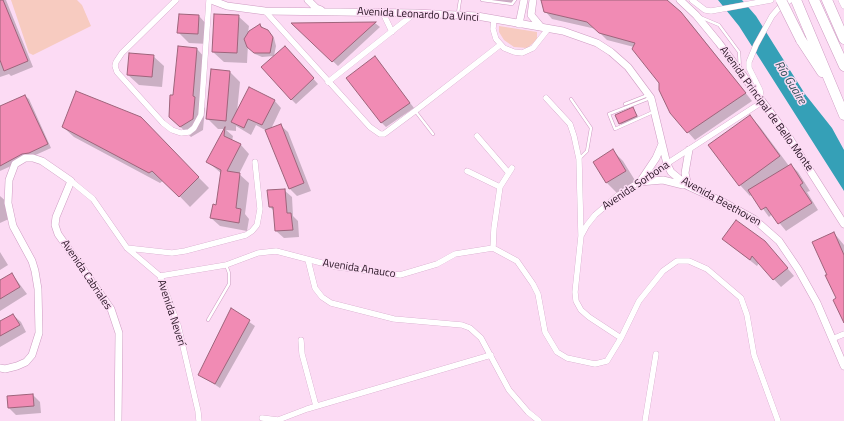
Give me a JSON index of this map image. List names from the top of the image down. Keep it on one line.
{"streets":{"street":["Avenida Leonardo Da Vinci","Avenida Principal de Bello Monte","Avenida Sorbona","Avenida Beethoven","Avenida Anauco","Avenida Cabriales","Avenida Neverí"]},"crossings":[["Avenida Leonardo Da Vinci","Avenida Sorbona"],["Avenida Leonardo Da Vinci","Avenida Beethoven"],["Avenida Principal de Bello Monte","Avenida Sorbona"],["Avenida Sorbona","Avenida Beethoven"],["Avenida Anauco","Avenida Neverí"],["Avenida Cabriales","Avenida Neverí"]],"water":["Río Guaire"]}
